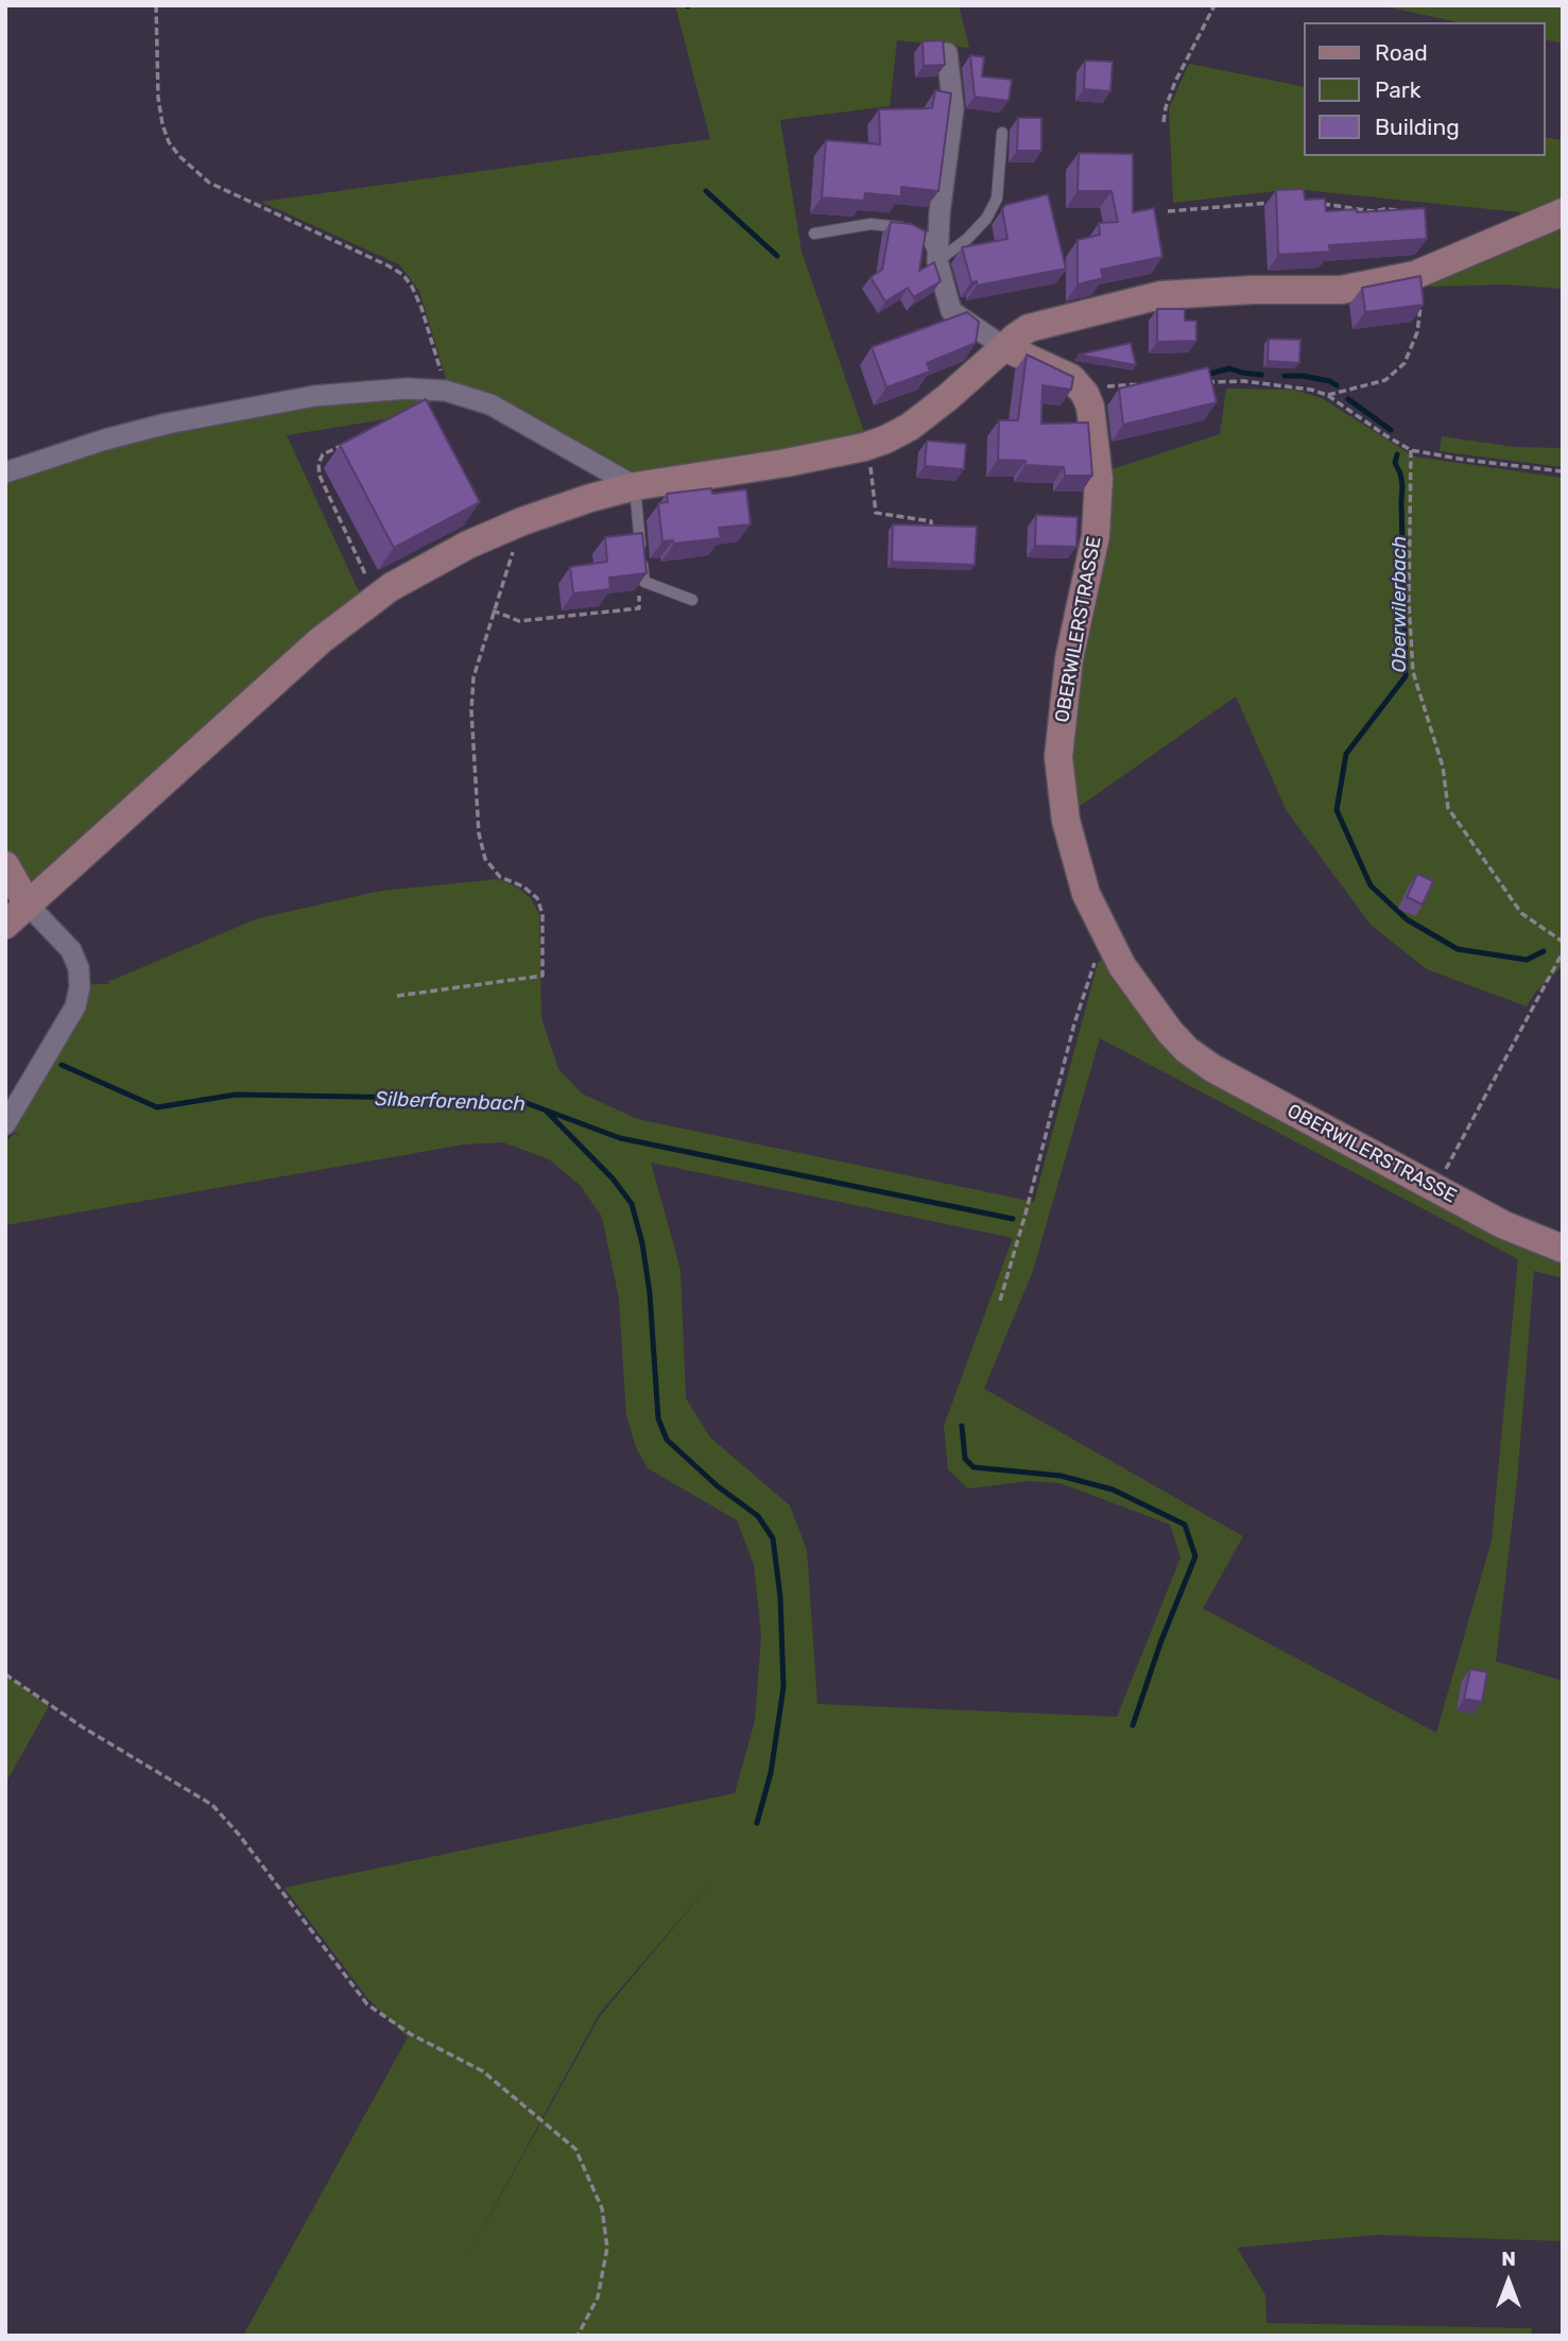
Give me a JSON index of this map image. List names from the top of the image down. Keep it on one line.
{"streets":{"street":["OBERWILERSTRASSE"]},"water":["Oberwilerbach","Silberforenbach"],"legend":["Road","Park","Building"],"north":"top"}
